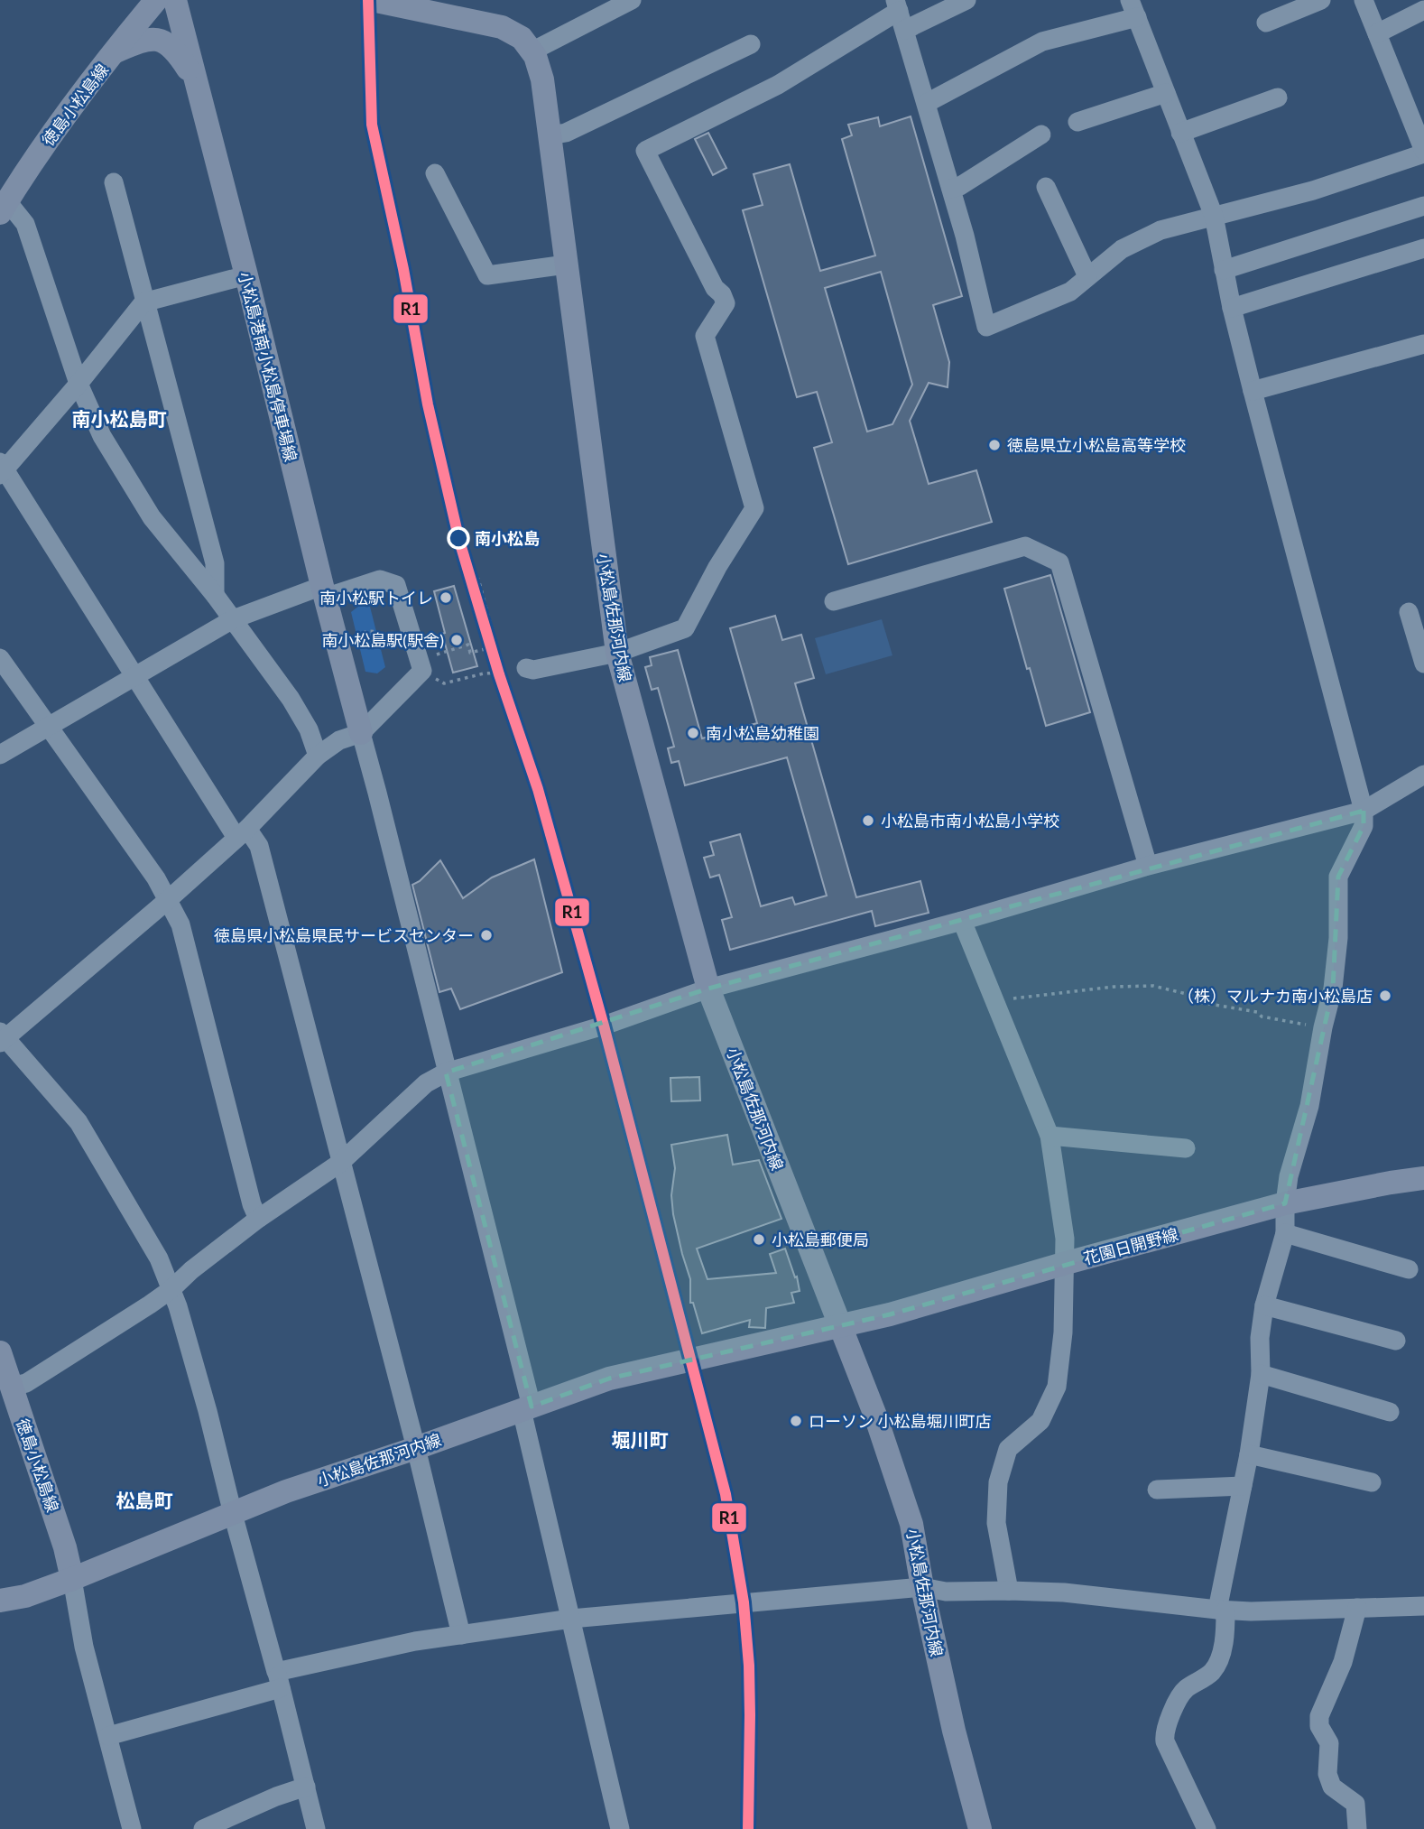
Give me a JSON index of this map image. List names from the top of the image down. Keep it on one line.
{"streets":{"main road":["徳島小松島線","小松島港南小松島停車場線","小松島佐那河内線","花園日開野線"]},"crossings":[["徳島小松島線","小松島佐那河内線"],["小松島佐那河内線","花園日開野線"]],"districts":["南小松島町","堀川町","松島町"],"places":["徳島県立小松島高等学校","南小松島","南小松駅トイレ","南小松島駅(駅舎)","南小松島幼稚園","小松島市南小松島小学校","徳島県小松島県民サービスセンター","（株）マルナカ南小松島店","小松島郵便局","ローソン 小松島堀川町店"],"lines":["transit line R1"]}
